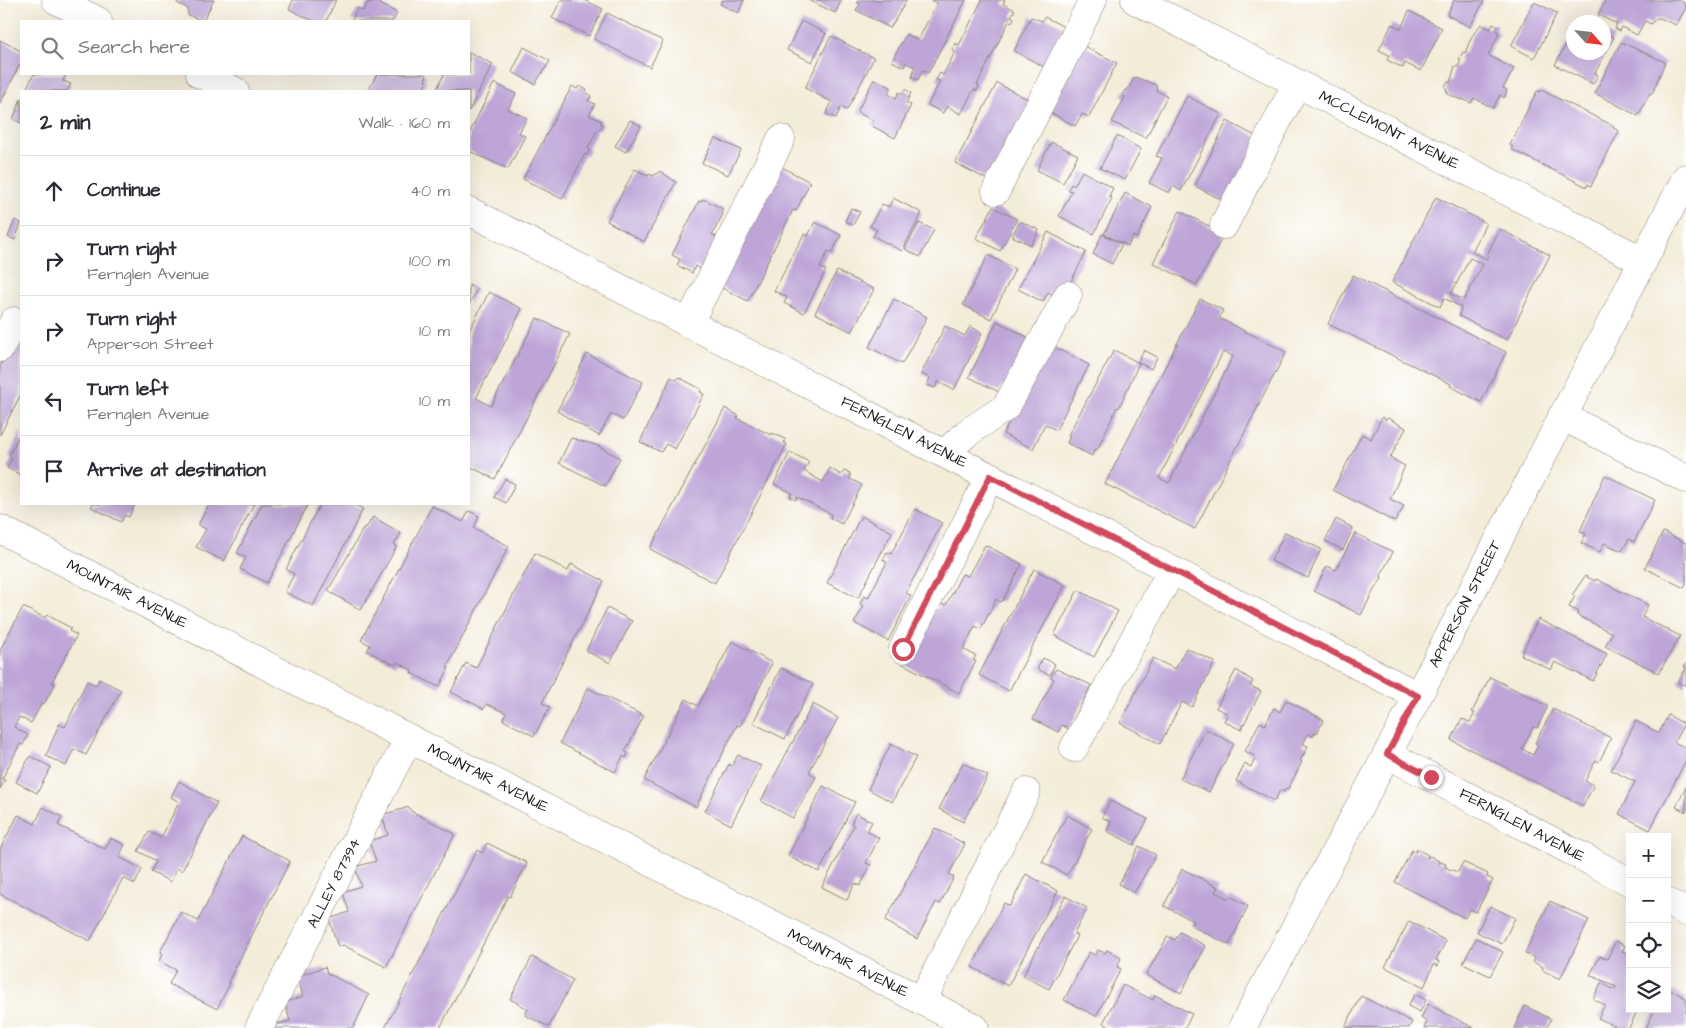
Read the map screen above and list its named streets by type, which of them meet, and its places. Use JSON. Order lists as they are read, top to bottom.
{
  "streets": {
    "street": [
      "MCCLEMONT AVENUE",
      "FERNGLEN AVENUE",
      "MOUNTAIR AVENUE",
      "APPERSON STREET",
      "ALLEY 87394"
    ]
  },
  "crossings": [
    ["MCCLEMONT AVENUE", "APPERSON STREET"],
    ["FERNGLEN AVENUE", "APPERSON STREET"],
    ["MOUNTAIR AVENUE", "ALLEY 87394"]
  ],
  "north": "bottom right",
  "page": {
    "search": "Search here",
    "heading": ["2 min", "Walk · 160 m"],
    "list": [
      ["Continue", "40 m"],
      ["Turn right", "Fernglen Avenue", "100 m"],
      ["Turn right", "Apperson Street", "10 m"],
      ["Turn left", "Fernglen Avenue", "10 m"],
      "Arrive at destination"
    ],
    "map_buttons": ["+", "−"]
  }
}
